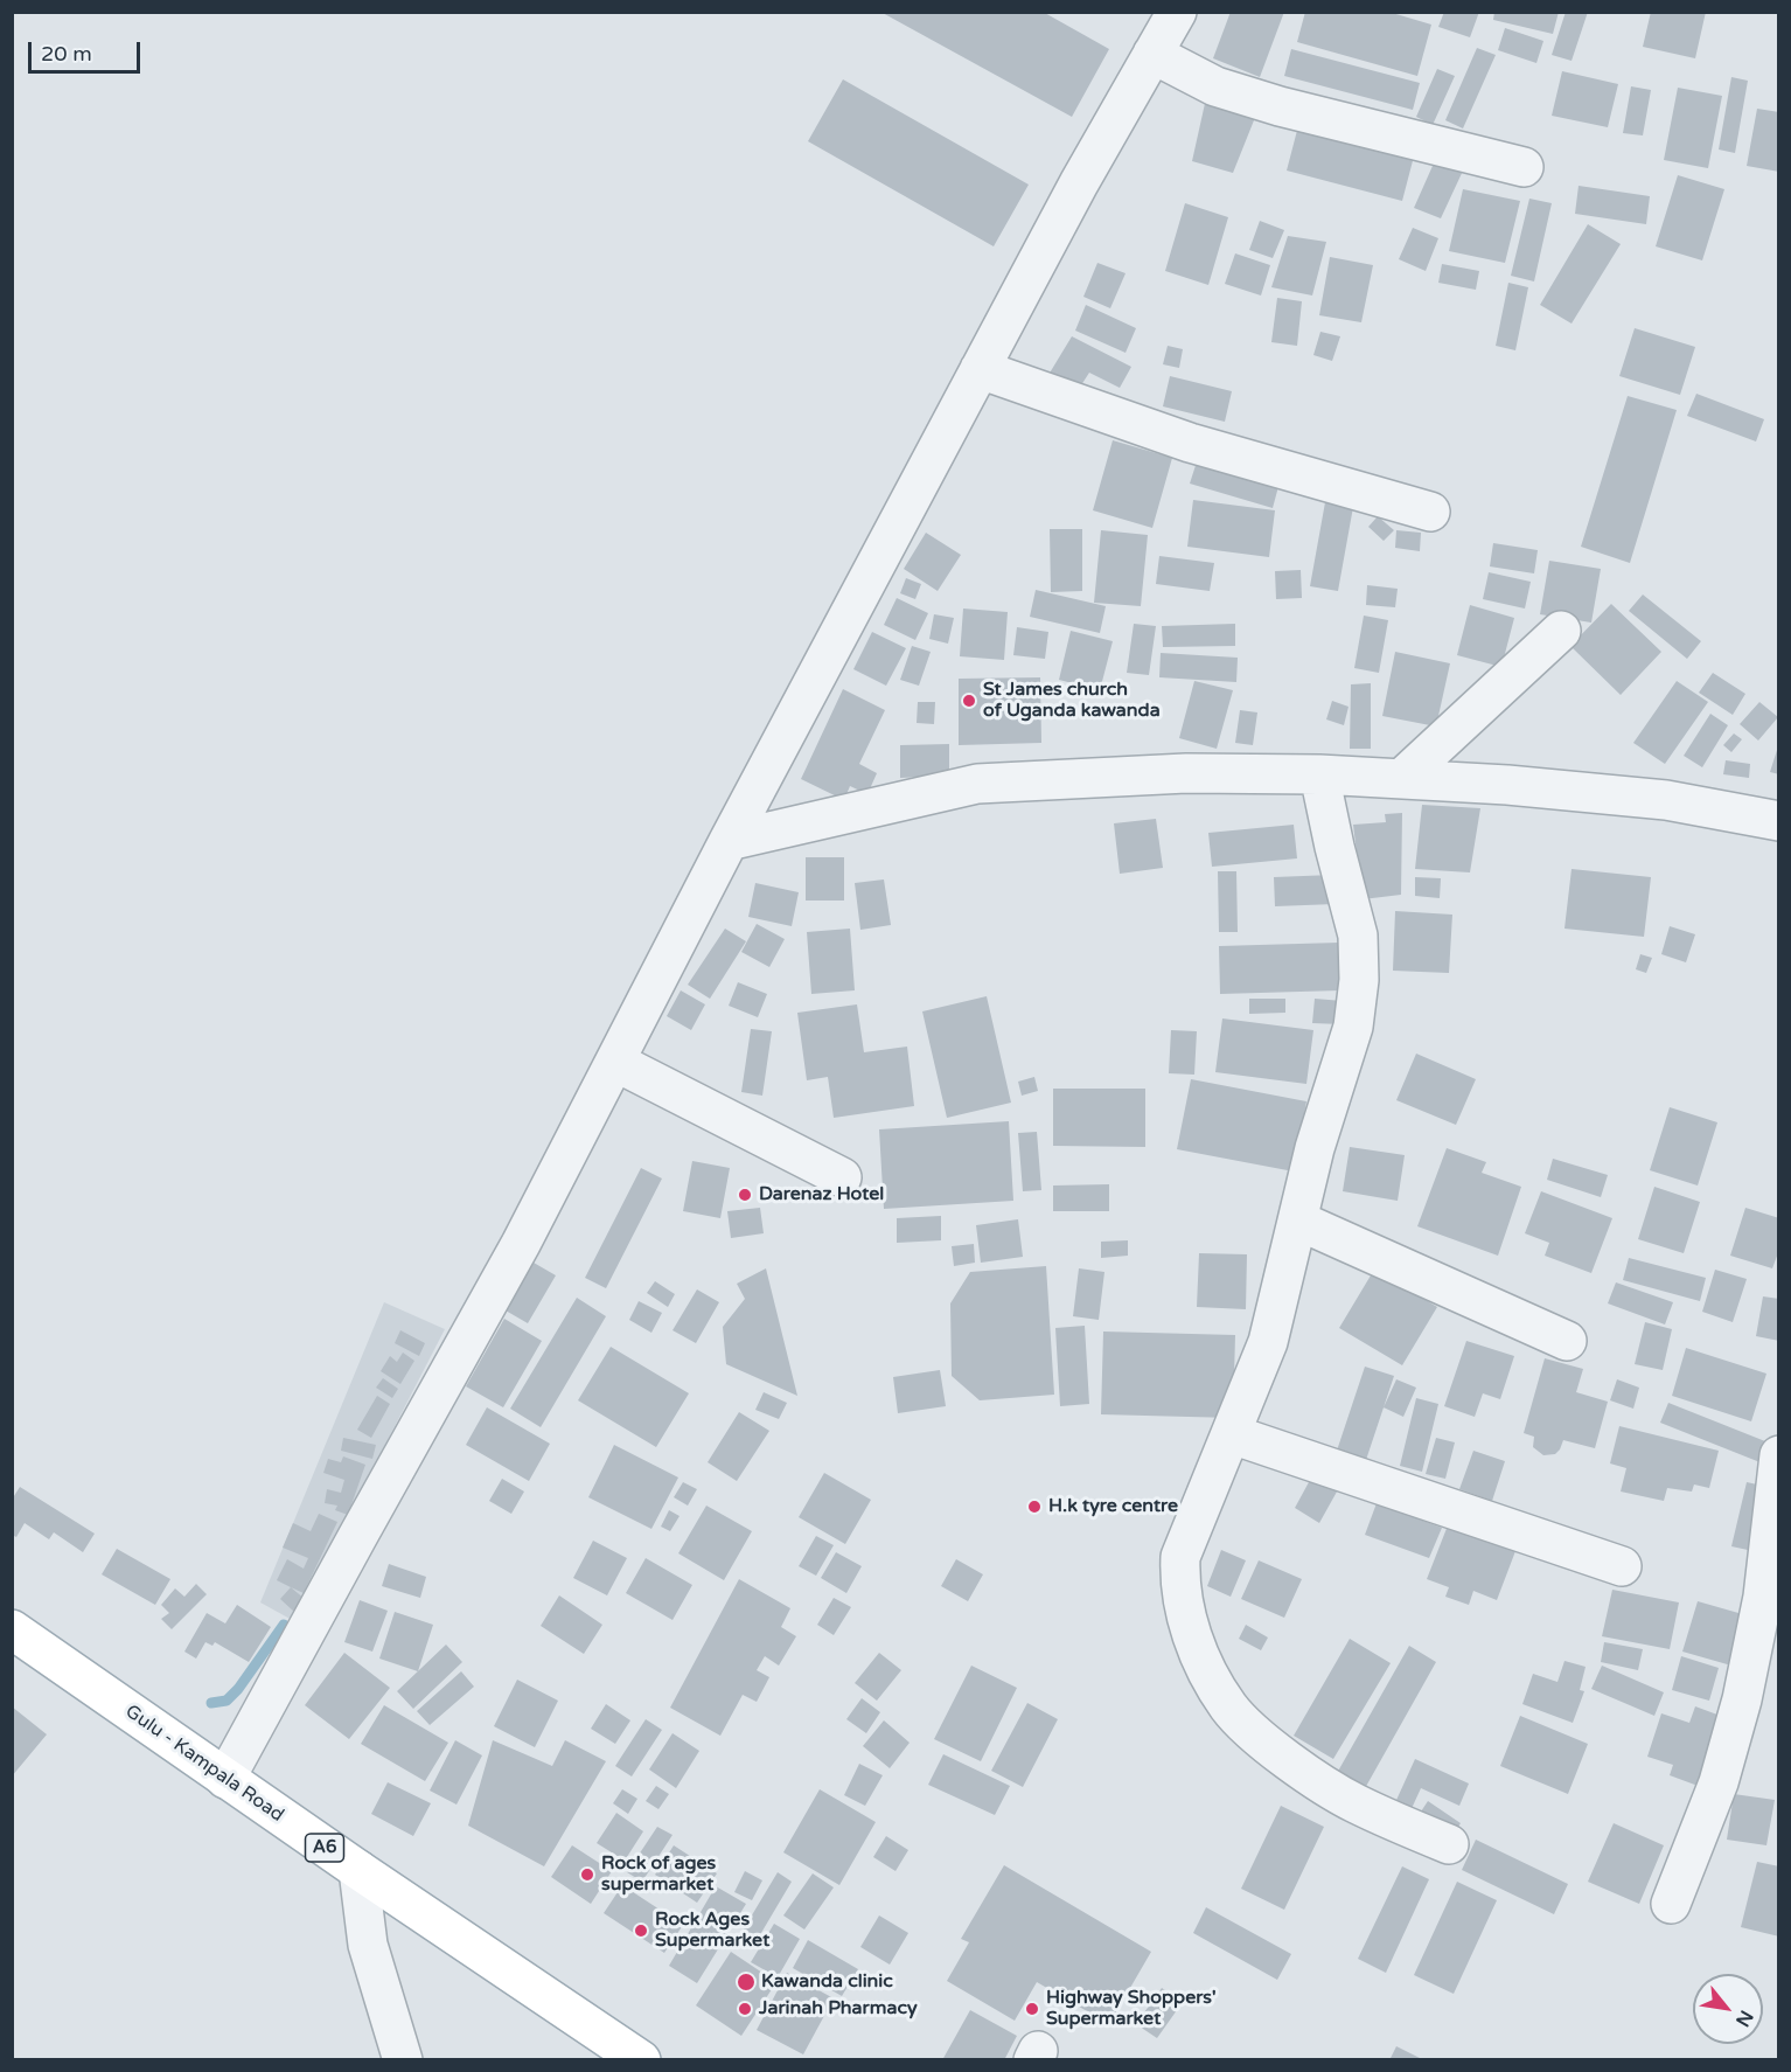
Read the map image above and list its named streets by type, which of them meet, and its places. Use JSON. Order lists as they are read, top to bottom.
{
  "streets": {
    "main road": ["Gulu - Kampala Road", "A6"]
  },
  "places": [
    "St James church of Uganda kawanda",
    "Darenaz Hotel",
    "H.k tyre centre",
    "Rock of ages supermarket",
    "Rock Ages Supermarket",
    "Kawanda clinic",
    "Jarinah Pharmacy",
    "Highway Shoppers' Supermarket"
  ],
  "scale_bar": "20 m",
  "north": "bottom right"
}
